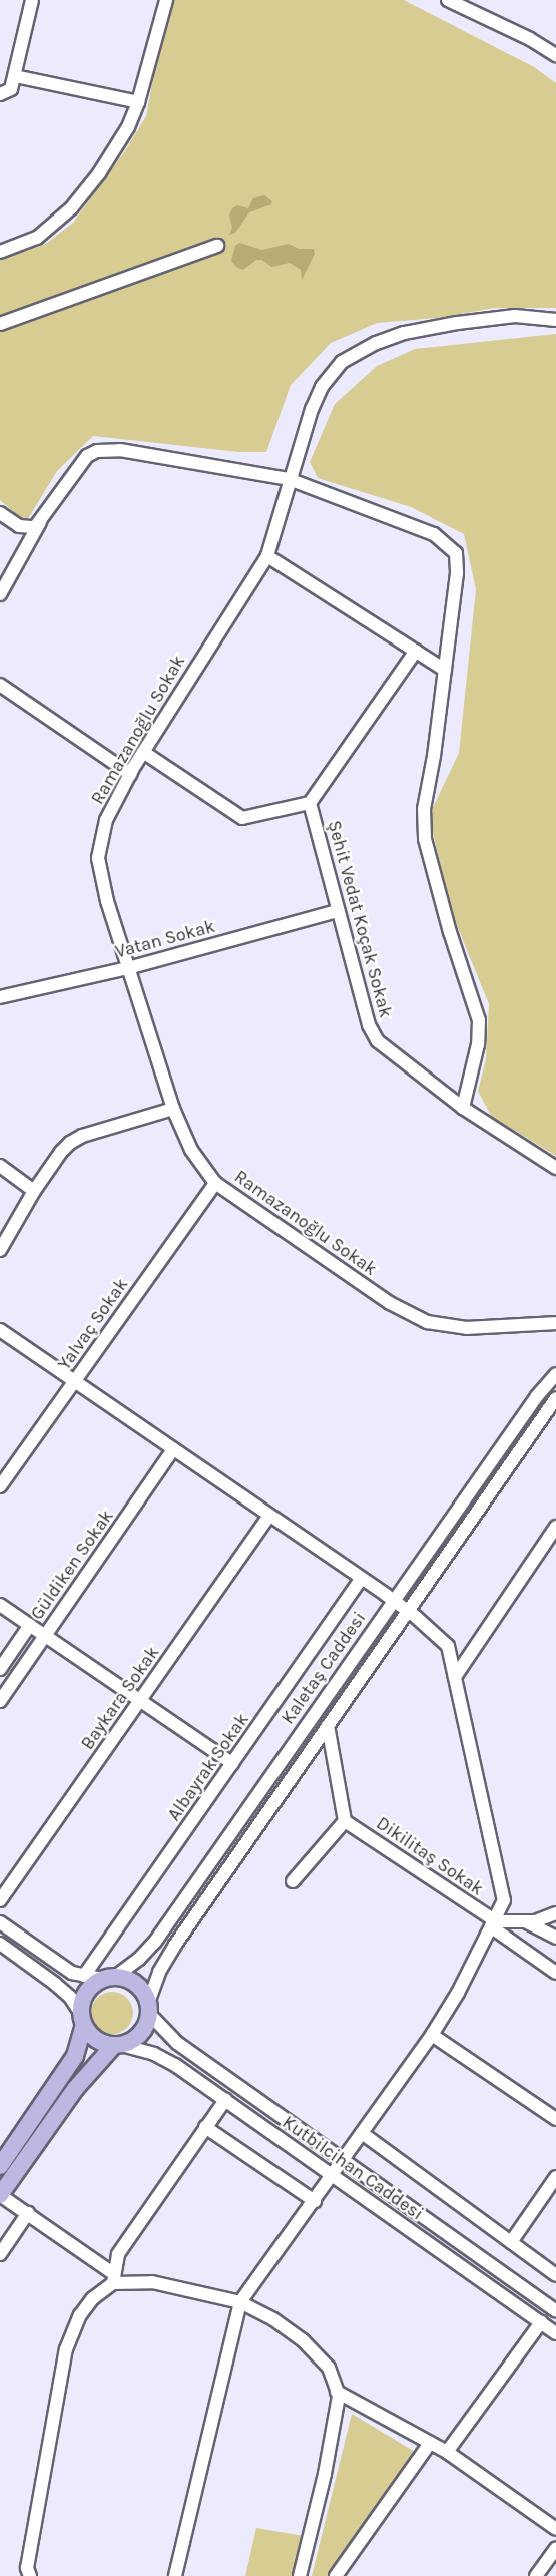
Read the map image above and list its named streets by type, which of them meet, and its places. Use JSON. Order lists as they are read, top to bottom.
{
  "streets": {
    "street": [
      "Ramazanoğlu Sokak",
      "Şehit Vedat Koçak Sokak",
      "Vatan Sokak",
      "Yalvaç Sokak",
      "Güldiken Sokak",
      "Kaletaş Caddesi",
      "Baykara Sokak",
      "Albayrak Sokak",
      "Dikilitaş Sokak",
      "Kutbilcihan Caddesi"
    ]
  },
  "crossings": [
    ["Ramazanoğlu Sokak", "Vatan Sokak"],
    ["Ramazanoğlu Sokak", "Yalvaç Sokak"],
    ["Şehit Vedat Koçak Sokak", "Vatan Sokak"],
    ["Kaletaş Caddesi", "Kutbilcihan Caddesi"]
  ]
}
